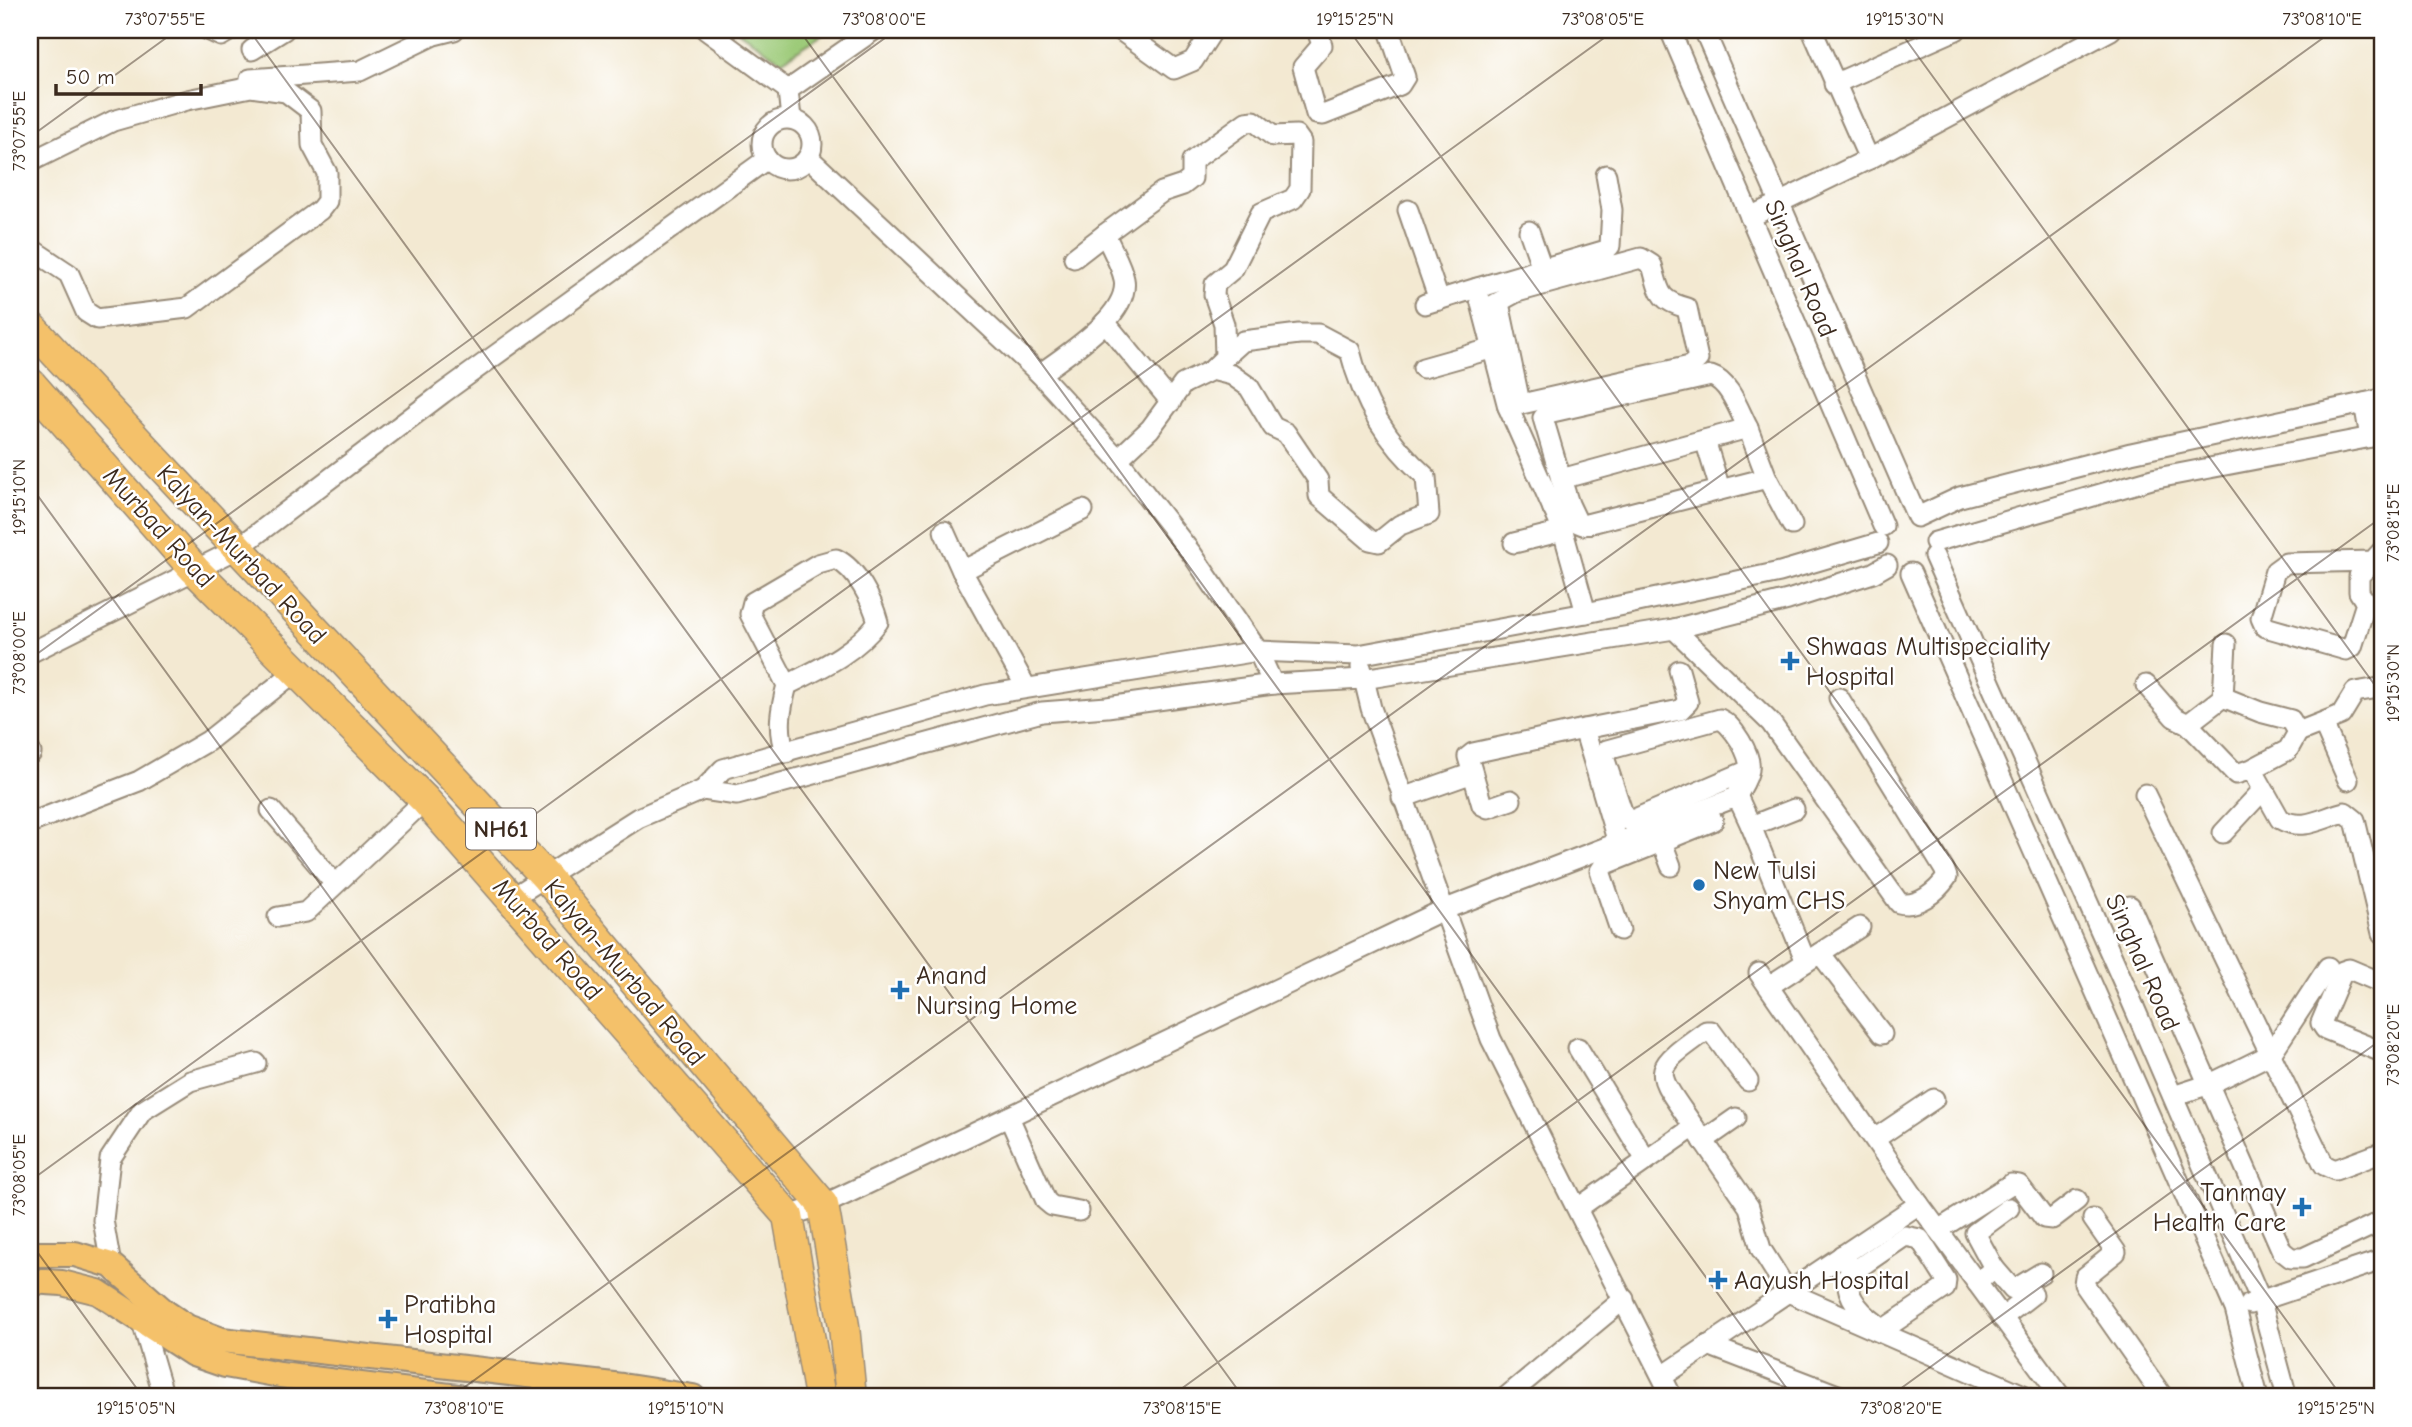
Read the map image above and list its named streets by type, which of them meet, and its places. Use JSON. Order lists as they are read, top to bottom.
{
  "streets": {
    "highway": ["Murbad Road", "Kalyan-Murbad Road", "NH61"],
    "street": ["Singhal Road"]
  },
  "places": {
    "health": [
      "Shwaas Multispeciality Hospital",
      "Anand Nursing Home",
      "Tanmay Health Care",
      "Aayush Hospital",
      "Pratibha Hospital"
    ],
    "other": ["New Tulsi Shyam CHS"]
  },
  "scale_bar": "50 m",
  "coordinates": [
    "73°07'55\"E",
    "73°08'00\"E",
    "19°15'25\"N",
    "73°08'05\"E",
    "19°15'30\"N",
    "73°08'10\"E",
    "19°15'10\"N",
    "73°08'15\"E",
    "73°08'20\"E",
    "19°15'05\"N"
  ]
}
